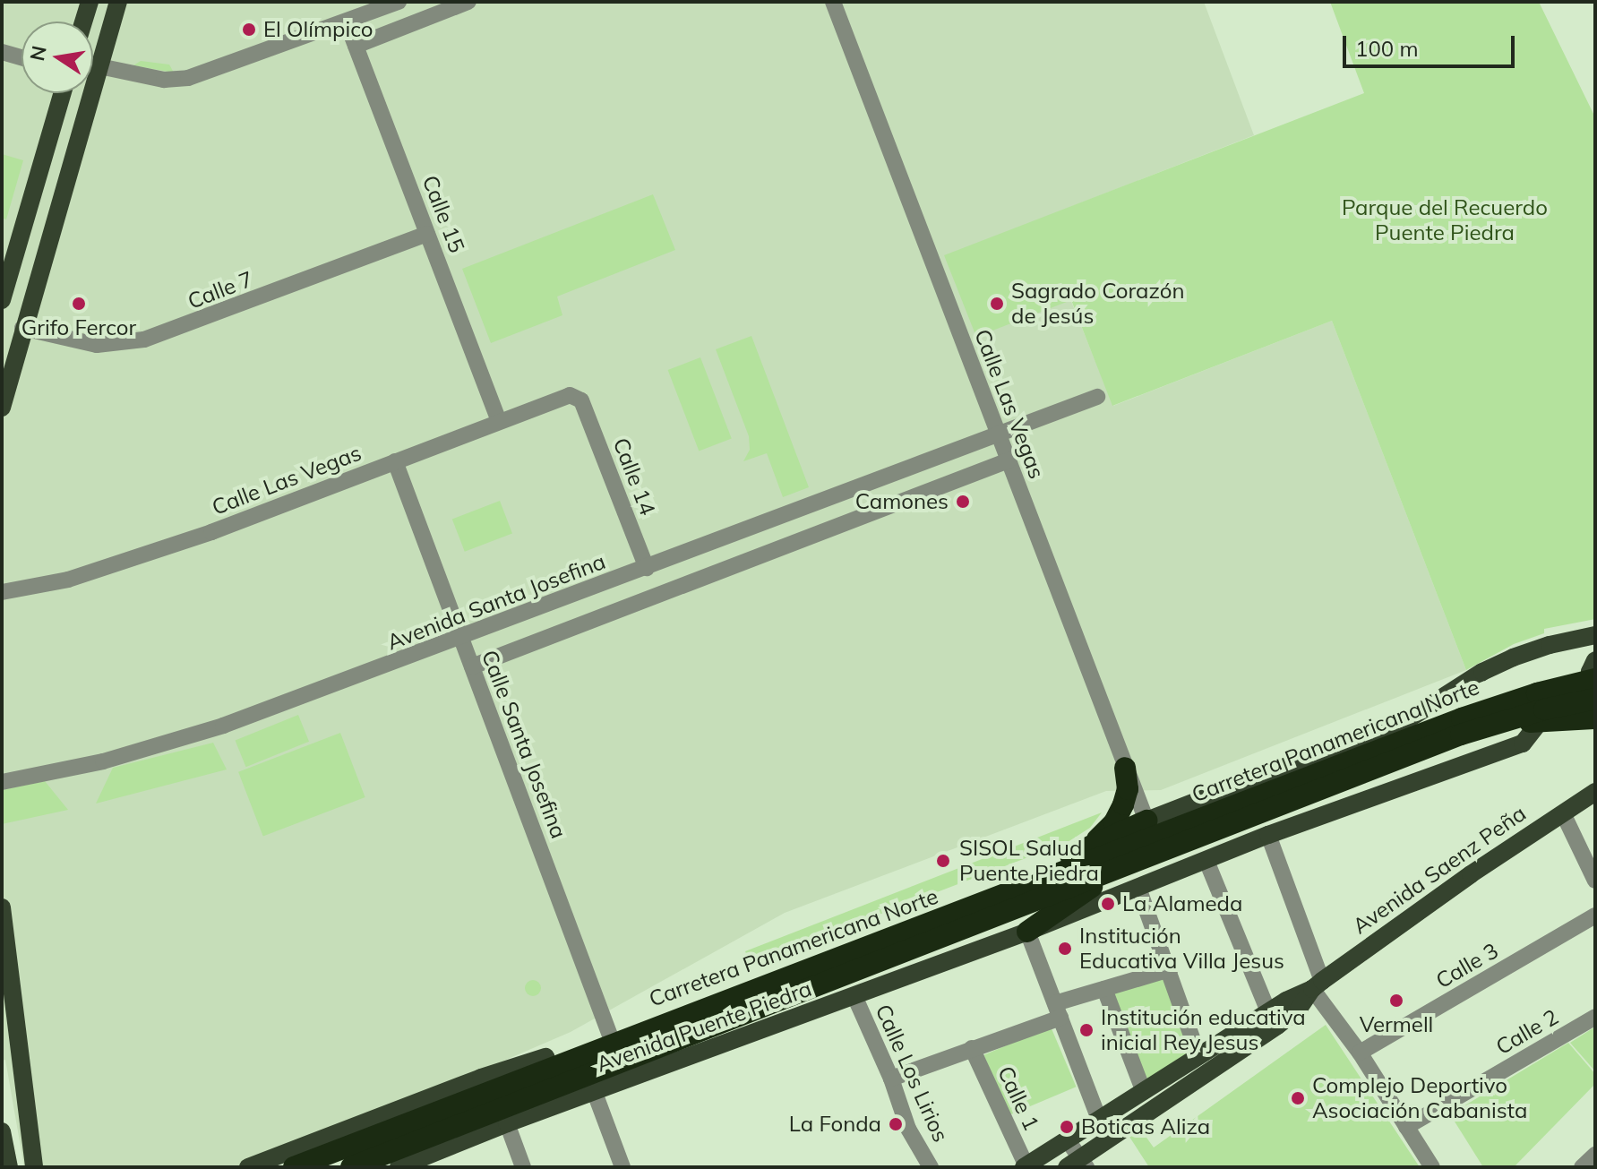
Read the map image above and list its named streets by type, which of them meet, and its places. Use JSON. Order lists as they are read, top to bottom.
{
  "streets": {
    "highway": ["Carretera Panamericana Norte"],
    "main road": ["Avenida Saenz Peña", "Avenida Puente Piedra"],
    "street": [
      "Calle 15",
      "Calle 7",
      "Calle Las Vegas",
      "Calle 14",
      "Avenida Santa Josefina",
      "Calle Santa Josefina",
      "Calle 3",
      "Calle 2",
      "Calle Los Lirios",
      "Calle 1"
    ]
  },
  "crossings": [
    ["Calle 15", "Calle 7"],
    ["Calle 15", "Calle Las Vegas"],
    ["Calle Las Vegas", "Calle 14"],
    ["Calle Las Vegas", "Avenida Santa Josefina"],
    ["Calle Las Vegas", "Calle Santa Josefina"],
    ["Calle 14", "Avenida Santa Josefina"],
    ["Avenida Santa Josefina", "Calle Santa Josefina"],
    ["Carretera Panamericana Norte", "Calle Santa Josefina"],
    ["Avenida Saenz Peña", "Calle 1"],
    ["Avenida Puente Piedra", "Calle Los Lirios"]
  ],
  "parks": ["Parque del Recuerdo Puente Piedra"],
  "places": [
    "El Olímpico",
    "Grifo Fercor",
    "Sagrado Corazón de Jesús",
    "Camones",
    "SISOL Salud Puente Piedra",
    "La Alameda",
    "Institución Educativa Villa Jesus",
    "Vermell",
    "Institución educativa inicial Rey Jesus",
    "Complejo Deportivo Asociación Cabanista",
    "La Fonda",
    "Boticas Aliza"
  ],
  "scale_bar": "100 m",
  "north": "left"
}
